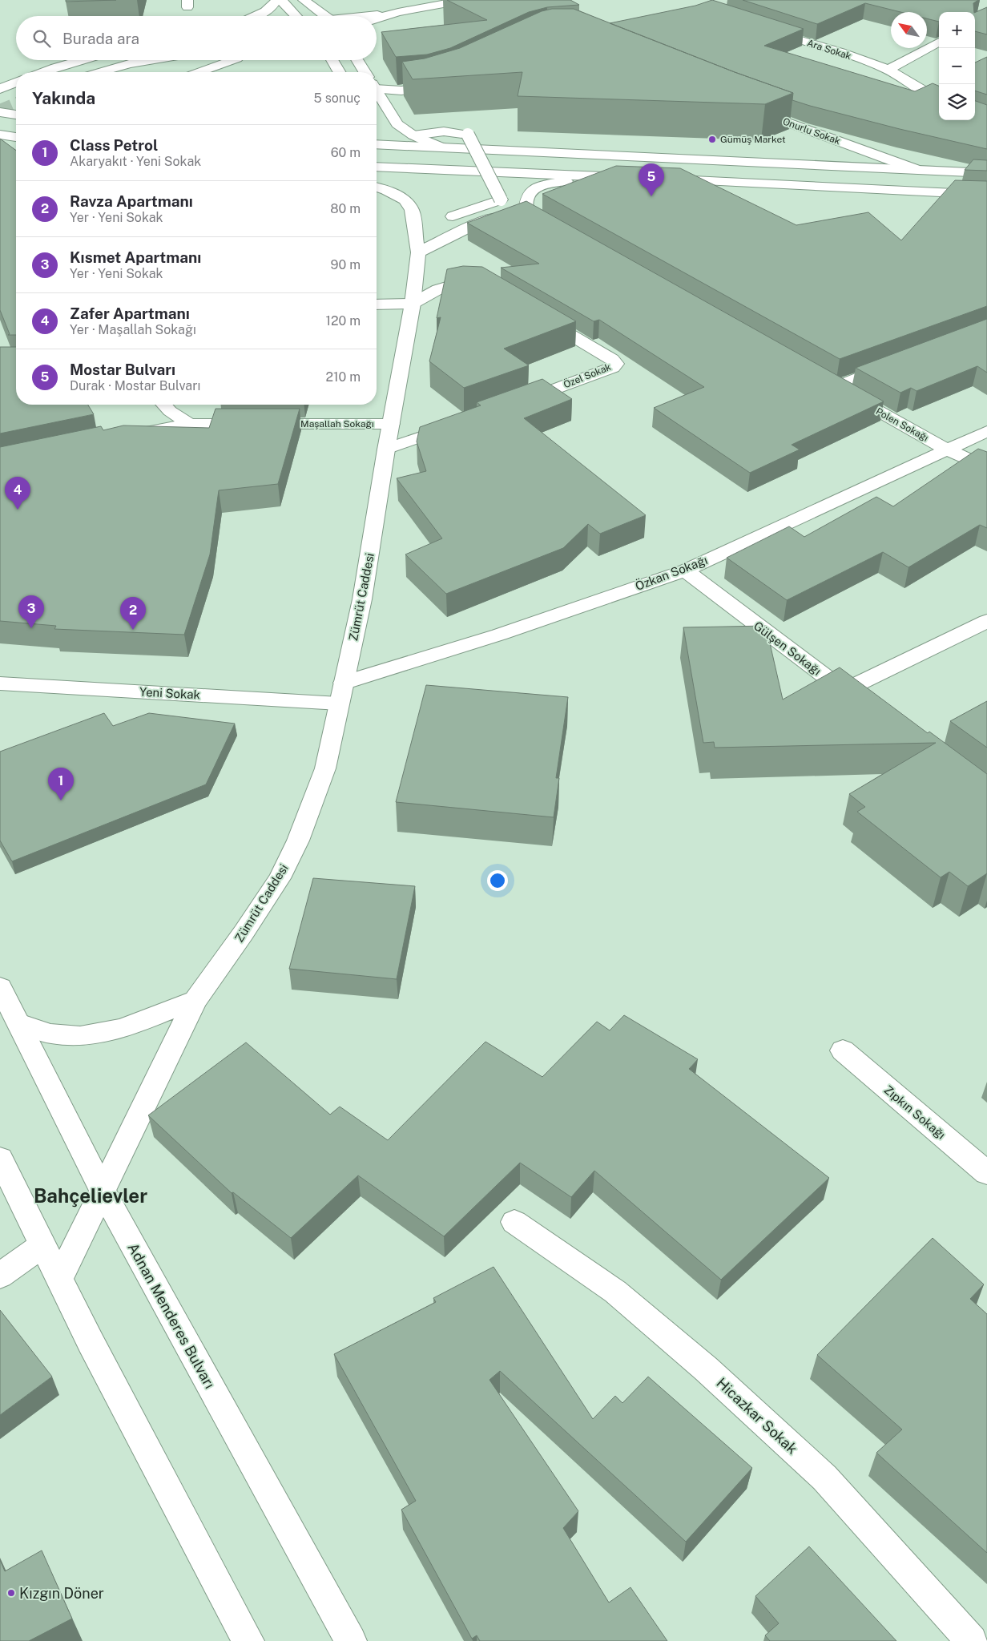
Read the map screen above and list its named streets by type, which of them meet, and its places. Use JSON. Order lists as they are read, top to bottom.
{
  "streets": {
    "street": [
      "Ara Sokak",
      "Onurlu Sokak",
      "Özel Sokak",
      "Maşallah Sokağı",
      "Polen Sokağı",
      "Özkan Sokağı",
      "Zümrüt Caddesi",
      "Gülşen Sokağı",
      "Yeni Sokak",
      "Zıpkın Sokağı",
      "Adnan Menderes Bulvarı",
      "Hicazkar Sokak"
    ]
  },
  "crossings": [
    ["Maşallah Sokağı", "Zümrüt Caddesi"],
    ["Polen Sokağı", "Özkan Sokağı"],
    ["Özkan Sokağı", "Zümrüt Caddesi"],
    ["Özkan Sokağı", "Gülşen Sokağı"],
    ["Zümrüt Caddesi", "Yeni Sokak"],
    ["Zümrüt Caddesi", "Adnan Menderes Bulvarı"]
  ],
  "districts": ["Bahçelievler"],
  "places": ["Gümüş Market", "Kızgın Döner"],
  "north": "top left",
  "page": {
    "map_buttons": ["+", "−"],
    "search": "Burada ara",
    "heading": ["Yakında", "5 sonuç"],
    "list": [
      {
        "mark": "1",
        "name": "Class Petrol",
        "note": "Akaryakıt · Yeni Sokak",
        "value": "60 m"
      },
      {
        "mark": "2",
        "name": "Ravza Apartmanı",
        "note": "Yer · Yeni Sokak",
        "value": "80 m"
      },
      {
        "mark": "3",
        "name": "Kısmet Apartmanı",
        "note": "Yer · Yeni Sokak",
        "value": "90 m"
      },
      {
        "mark": "4",
        "name": "Zafer Apartmanı",
        "note": "Yer · Maşallah Sokağı",
        "value": "120 m"
      },
      {
        "mark": "5",
        "name": "Mostar Bulvarı",
        "note": "Durak · Mostar Bulvarı",
        "value": "210 m"
      }
    ],
    "pins": [
      "5",
      "4",
      "3",
      "2",
      "1"
    ]
  }
}
